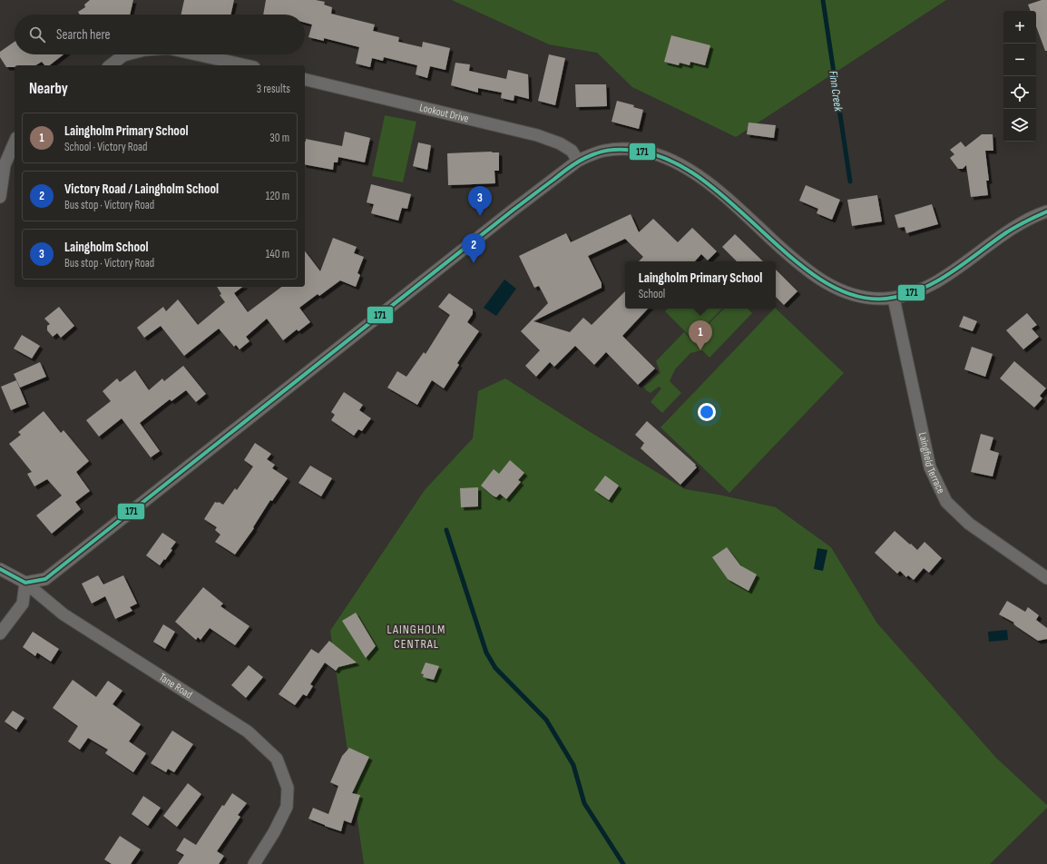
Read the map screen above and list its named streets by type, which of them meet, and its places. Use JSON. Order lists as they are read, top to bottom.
{
  "streets": {
    "street": ["Lookout Drive", "Laingfield Terrace", "Tane Road"]
  },
  "districts": ["LAINGHOLM CENTRAL"],
  "water": ["Finn Creek"],
  "lines": ["transit line 171"],
  "page": {
    "map_buttons": ["+", "−"],
    "search": "Search here",
    "heading": ["Nearby", "3 results"],
    "list": [
      {
        "mark": "1",
        "name": "Laingholm Primary School",
        "note": "School · Victory Road",
        "value": "30 m"
      },
      {
        "mark": "2",
        "name": "Victory Road / Laingholm School",
        "note": "Bus stop · Victory Road",
        "value": "120 m"
      },
      {
        "mark": "3",
        "name": "Laingholm School",
        "note": "Bus stop · Victory Road",
        "value": "140 m"
      }
    ],
    "pins": ["3", "2", "1"],
    "popup": ["Laingholm Primary School", "School"]
  }
}
